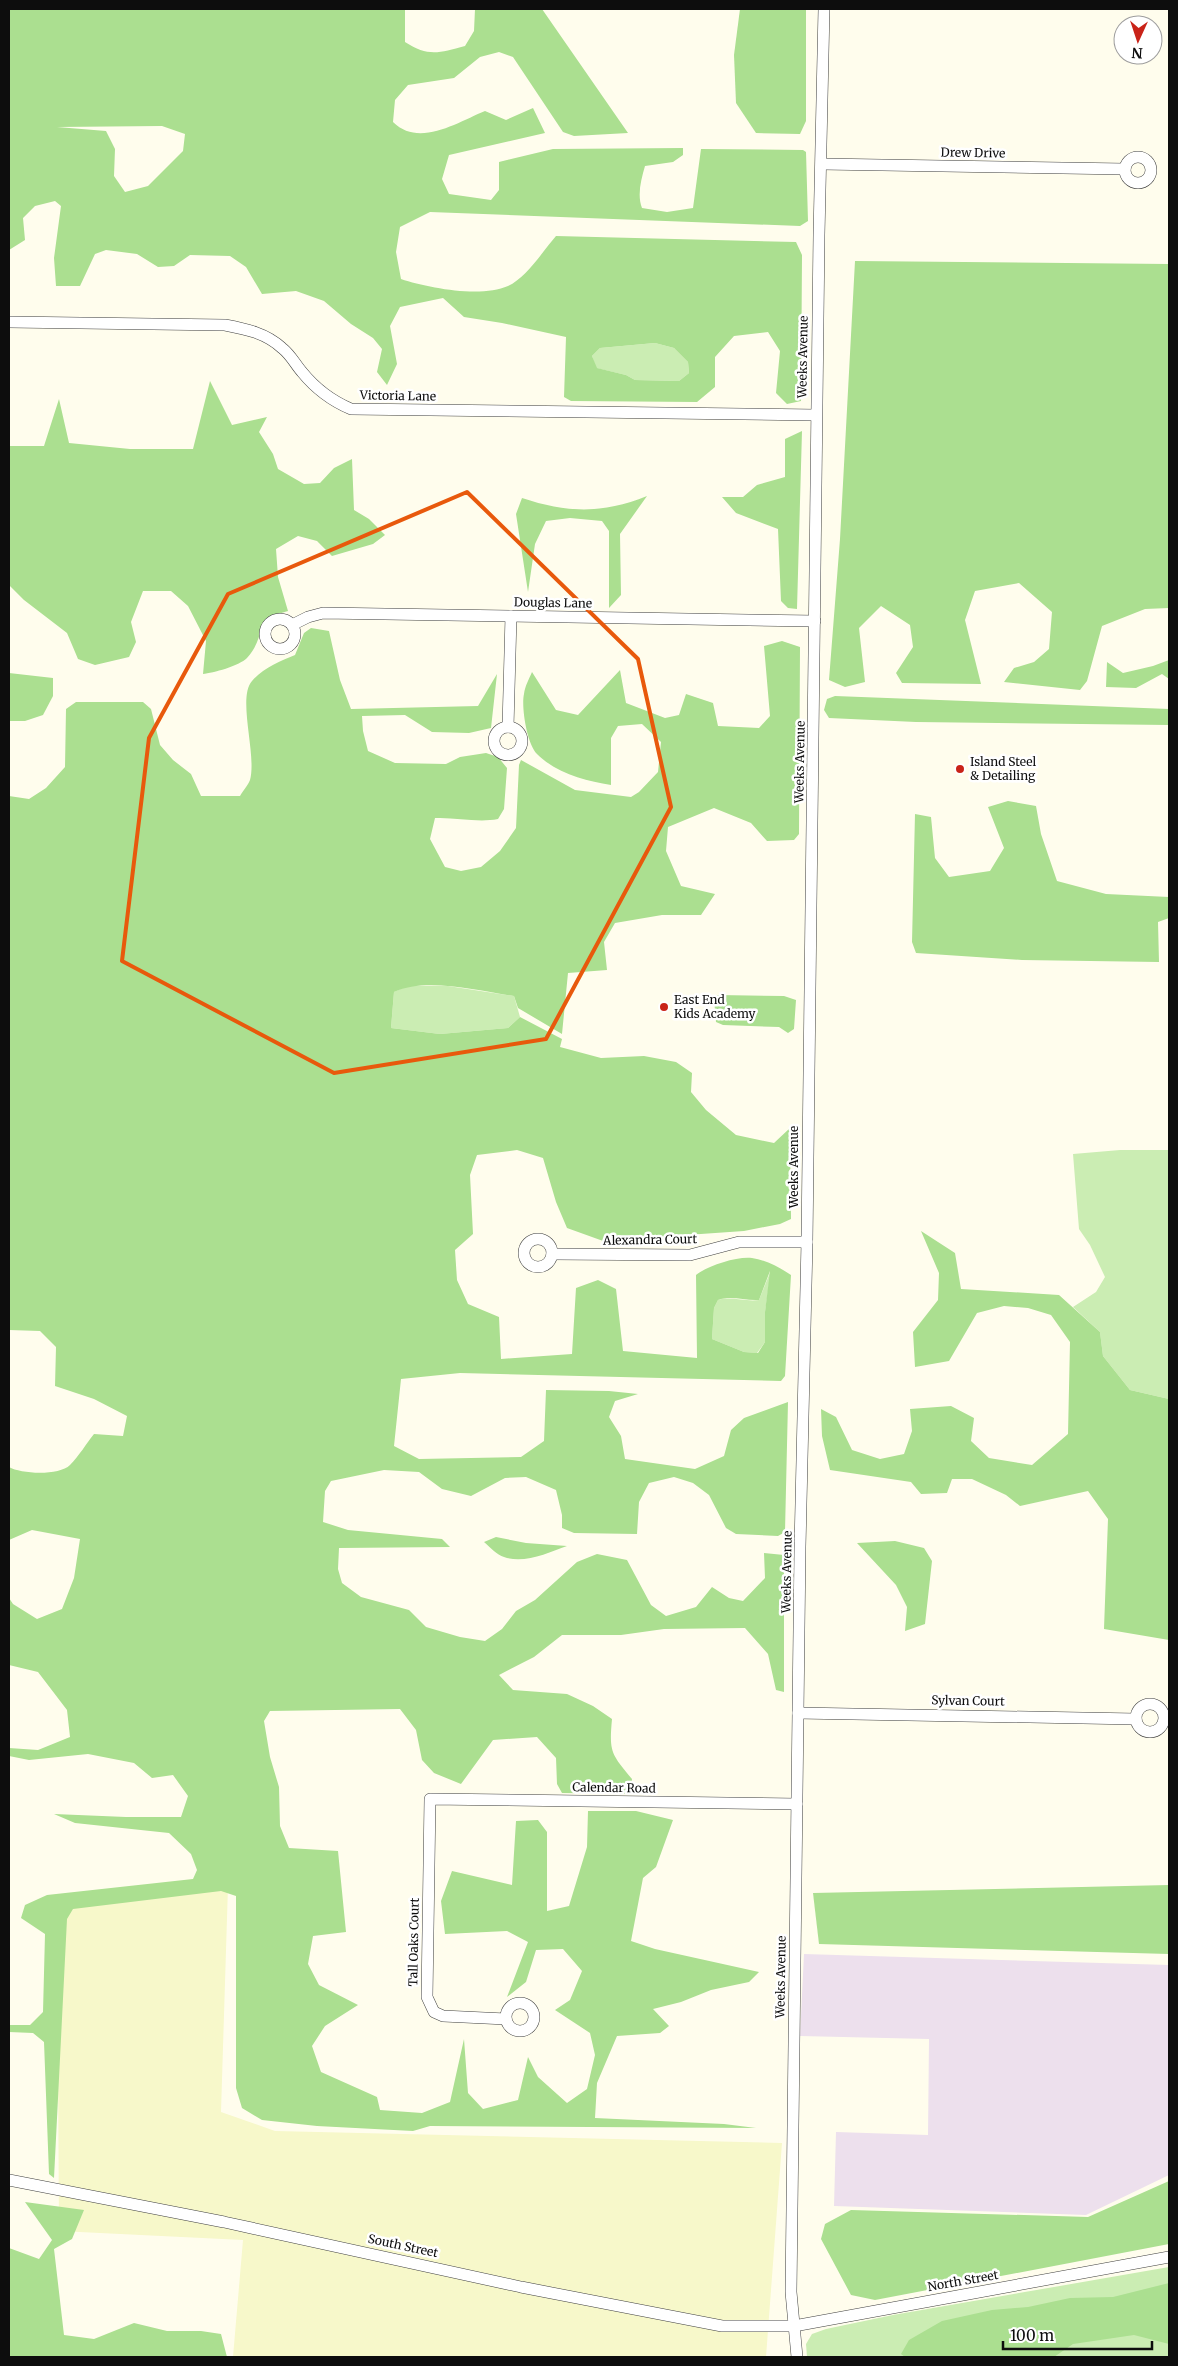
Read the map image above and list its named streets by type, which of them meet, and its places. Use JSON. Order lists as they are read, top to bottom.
{
  "streets": {
    "street": [
      "Drew Drive",
      "Weeks Avenue",
      "Victoria Lane",
      "Douglas Lane",
      "Alexandra Court",
      "Sylvan Court",
      "Calendar Road",
      "Tall Oaks Court",
      "South Street",
      "North Street"
    ]
  },
  "crossings": [
    ["Drew Drive", "Weeks Avenue"],
    ["Weeks Avenue", "Victoria Lane"],
    ["Weeks Avenue", "Douglas Lane"],
    ["Weeks Avenue", "Alexandra Court"],
    ["Weeks Avenue", "Sylvan Court"],
    ["Weeks Avenue", "Calendar Road"],
    ["Weeks Avenue", "South Street"],
    ["Weeks Avenue", "North Street"],
    ["Calendar Road", "Tall Oaks Court"],
    ["South Street", "North Street"]
  ],
  "places": ["Island Steel & Detailing", "East End Kids Academy"],
  "scale_bar": "100 m",
  "north": "bottom"
}
